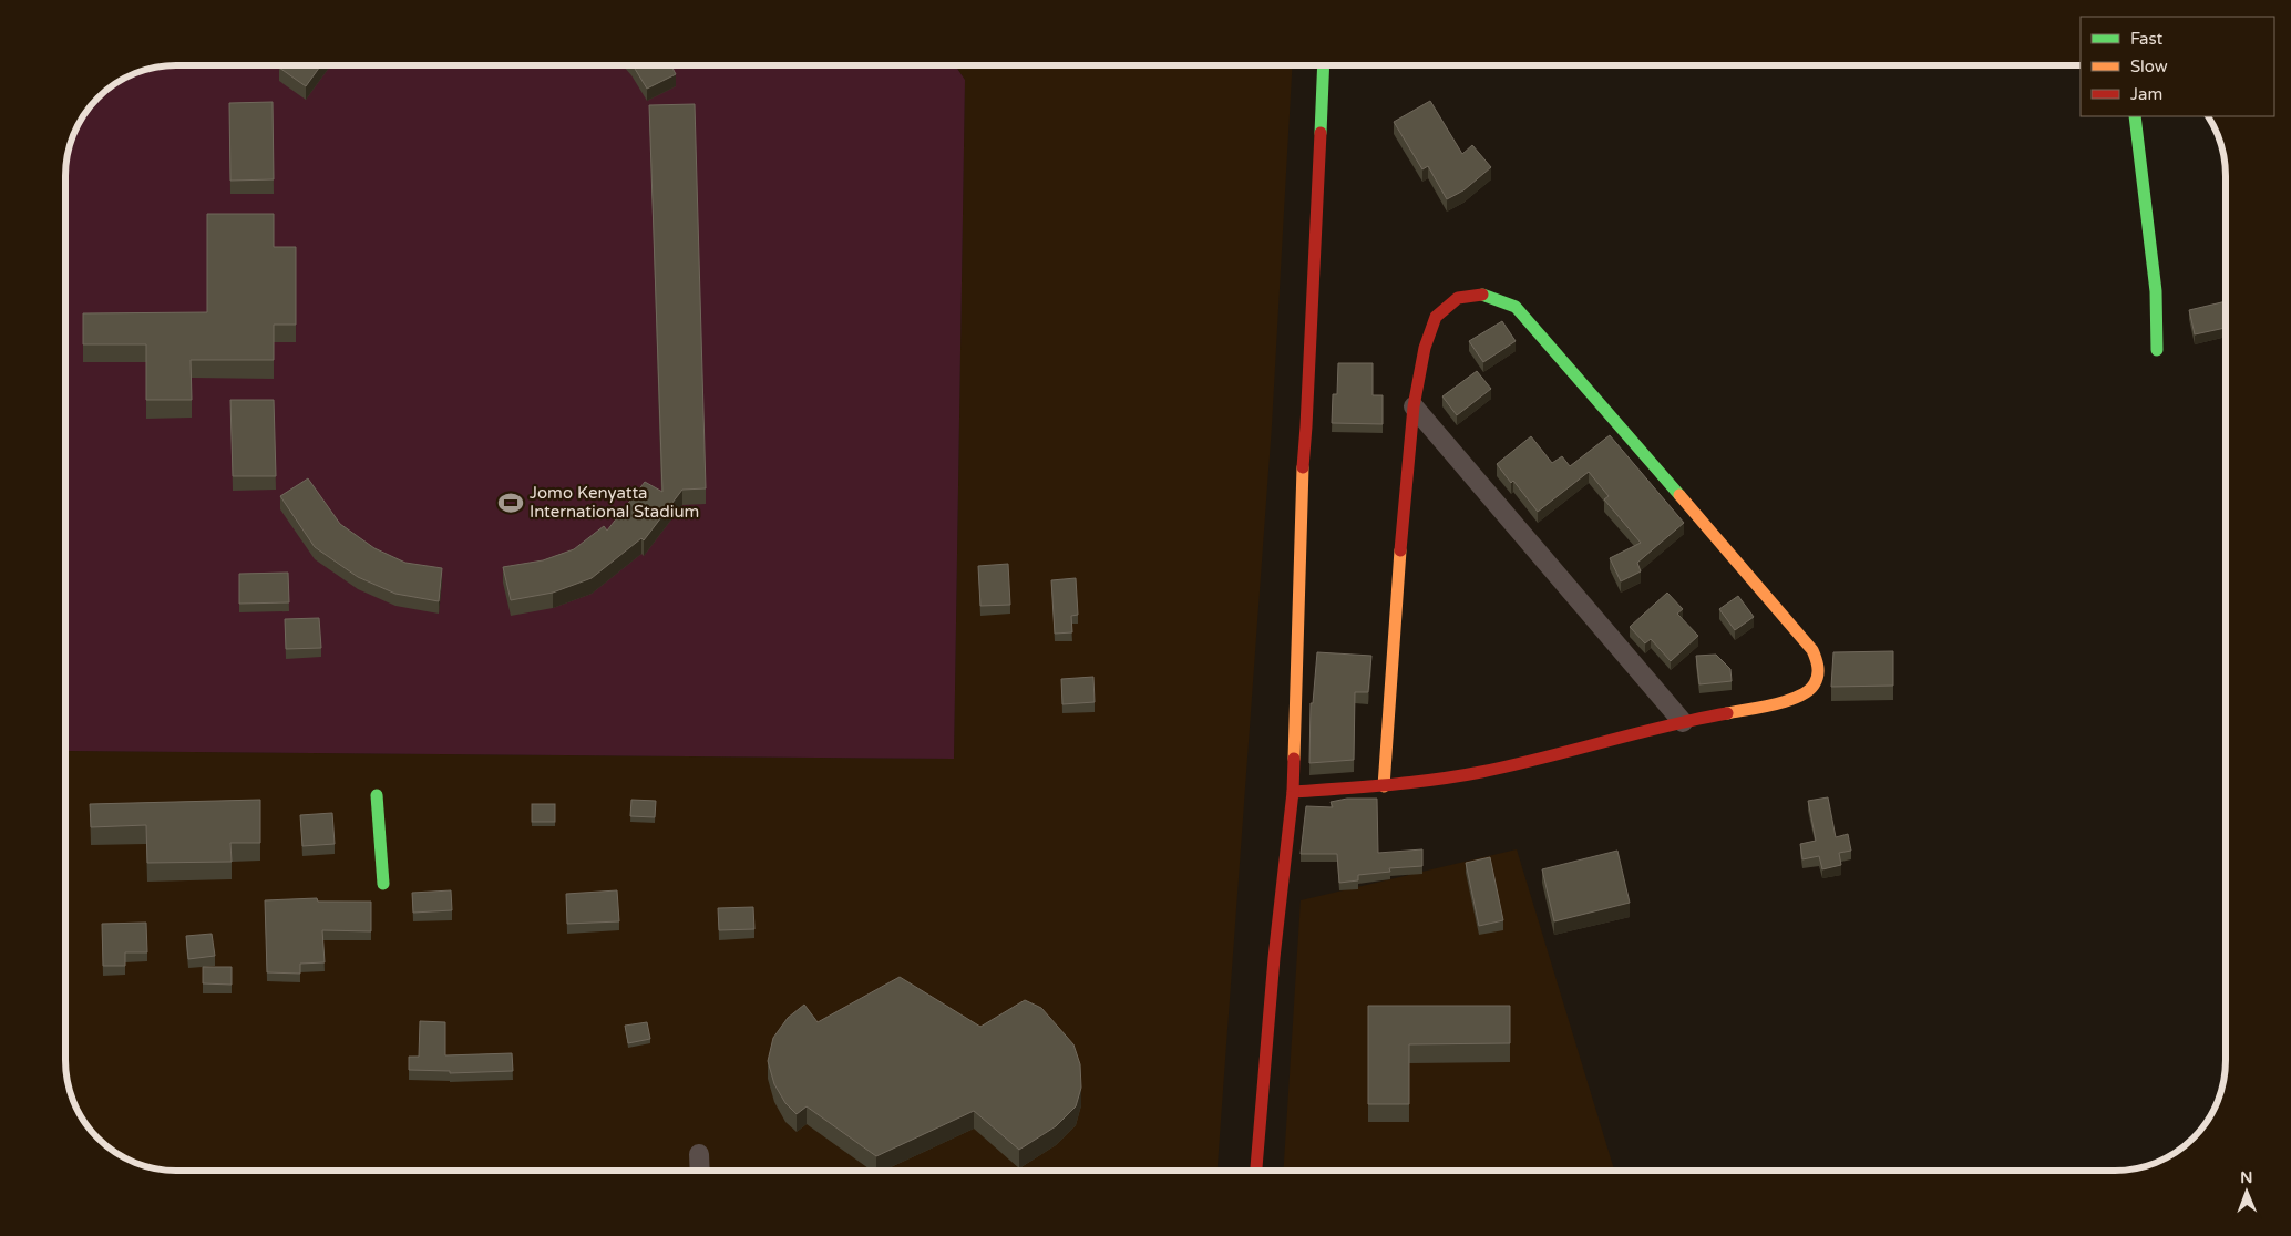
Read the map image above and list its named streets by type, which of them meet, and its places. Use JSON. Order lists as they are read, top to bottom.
{
  "places": {
    "sports": ["Jomo Kenyatta International Stadium"]
  },
  "legend": ["Fast", "Slow", "Jam"],
  "north": "top"
}
